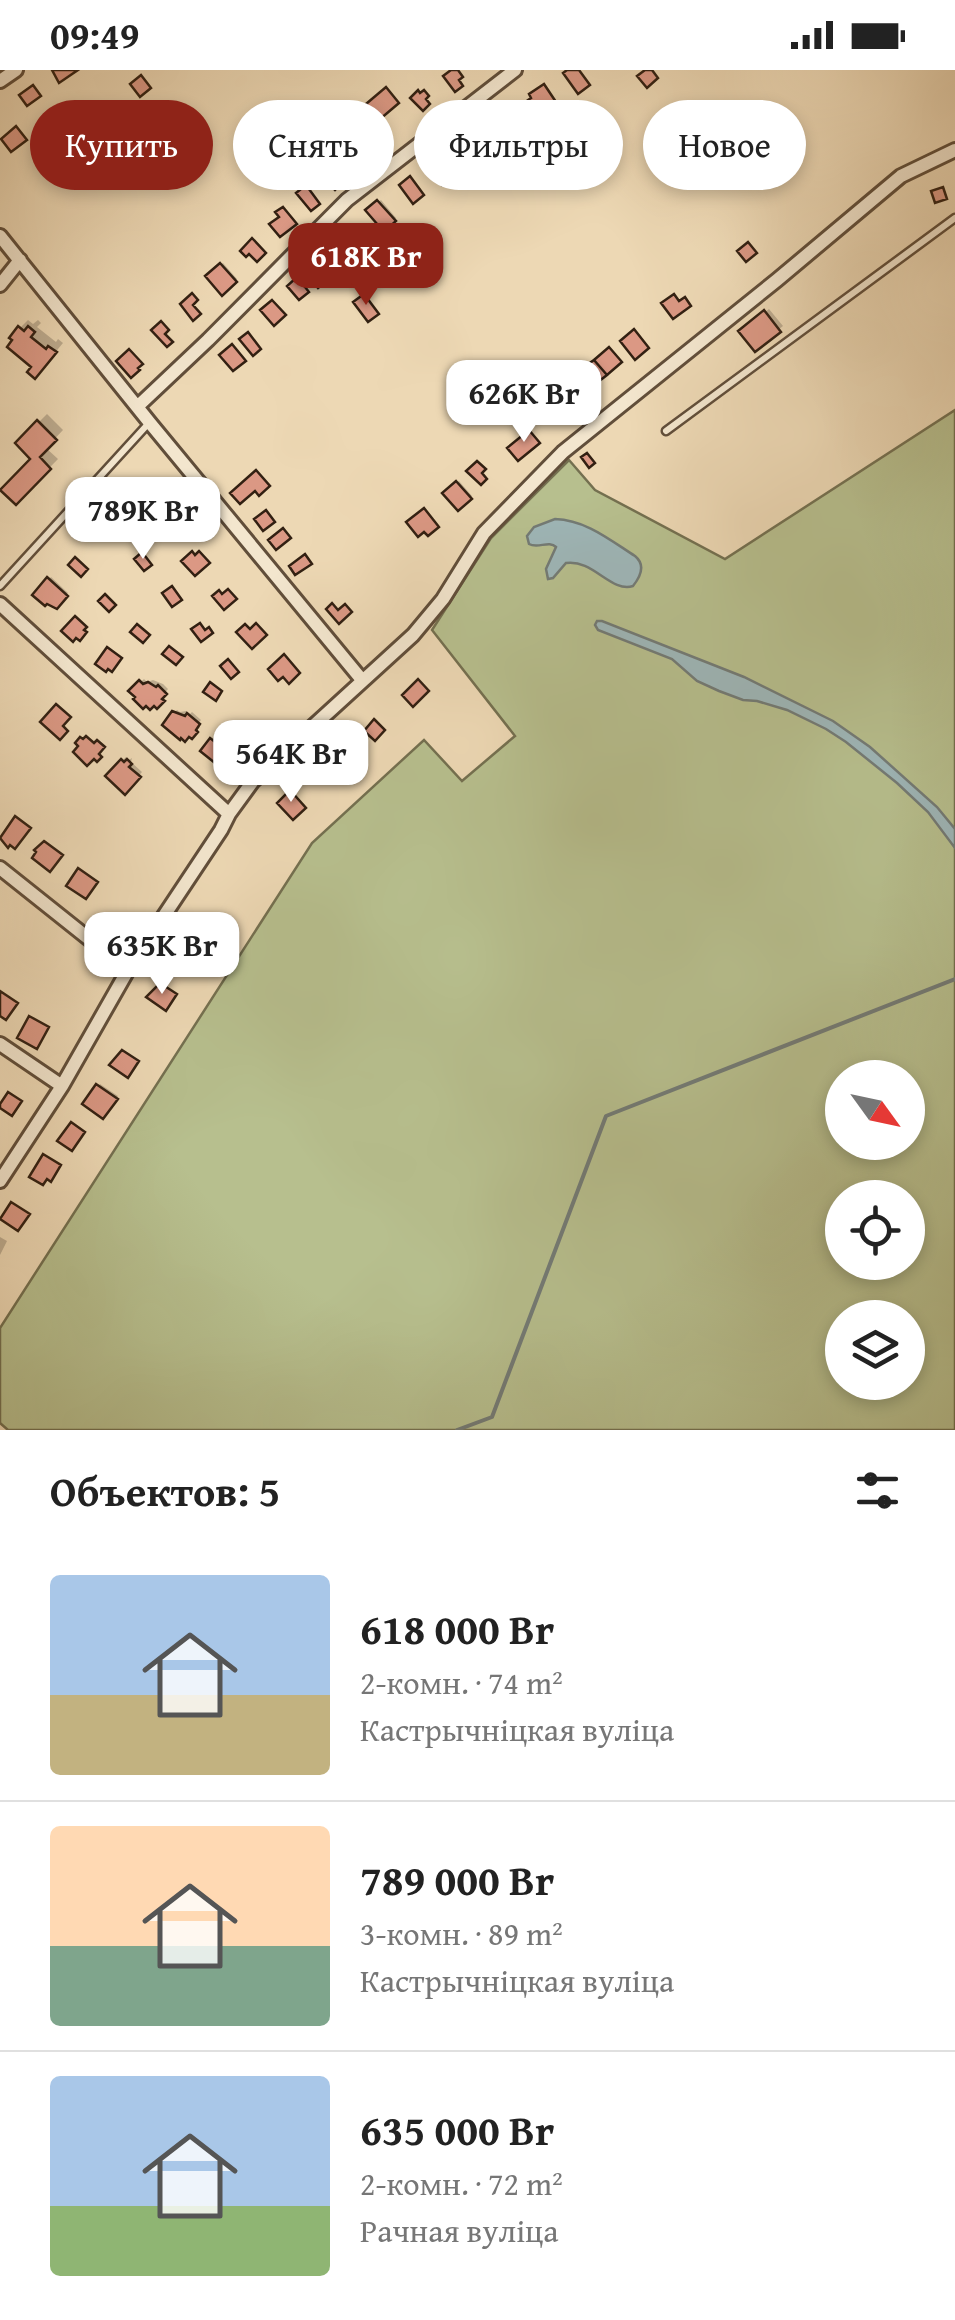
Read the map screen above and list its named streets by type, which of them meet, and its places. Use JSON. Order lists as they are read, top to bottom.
{
  "north": "bottom right",
  "page": {
    "status": "09:49",
    "chip": [
      "Купить",
      "Снять",
      "Фильтры",
      "Новое"
    ],
    "price": [
      "618K Br",
      "626K Br",
      "789K Br",
      "564K Br",
      "635K Br"
    ],
    "heading": "Объектов: 5",
    "list": [
      {
        "name": "618 000 Br",
        "note": "2-комн. · 74 m² · Кастрычніцкая вуліца"
      },
      {
        "name": "789 000 Br",
        "note": "3-комн. · 89 m² · Кастрычніцкая вуліца"
      },
      {
        "name": "635 000 Br",
        "note": "2-комн. · 72 m² · Рачная вуліца"
      }
    ]
  }
}
